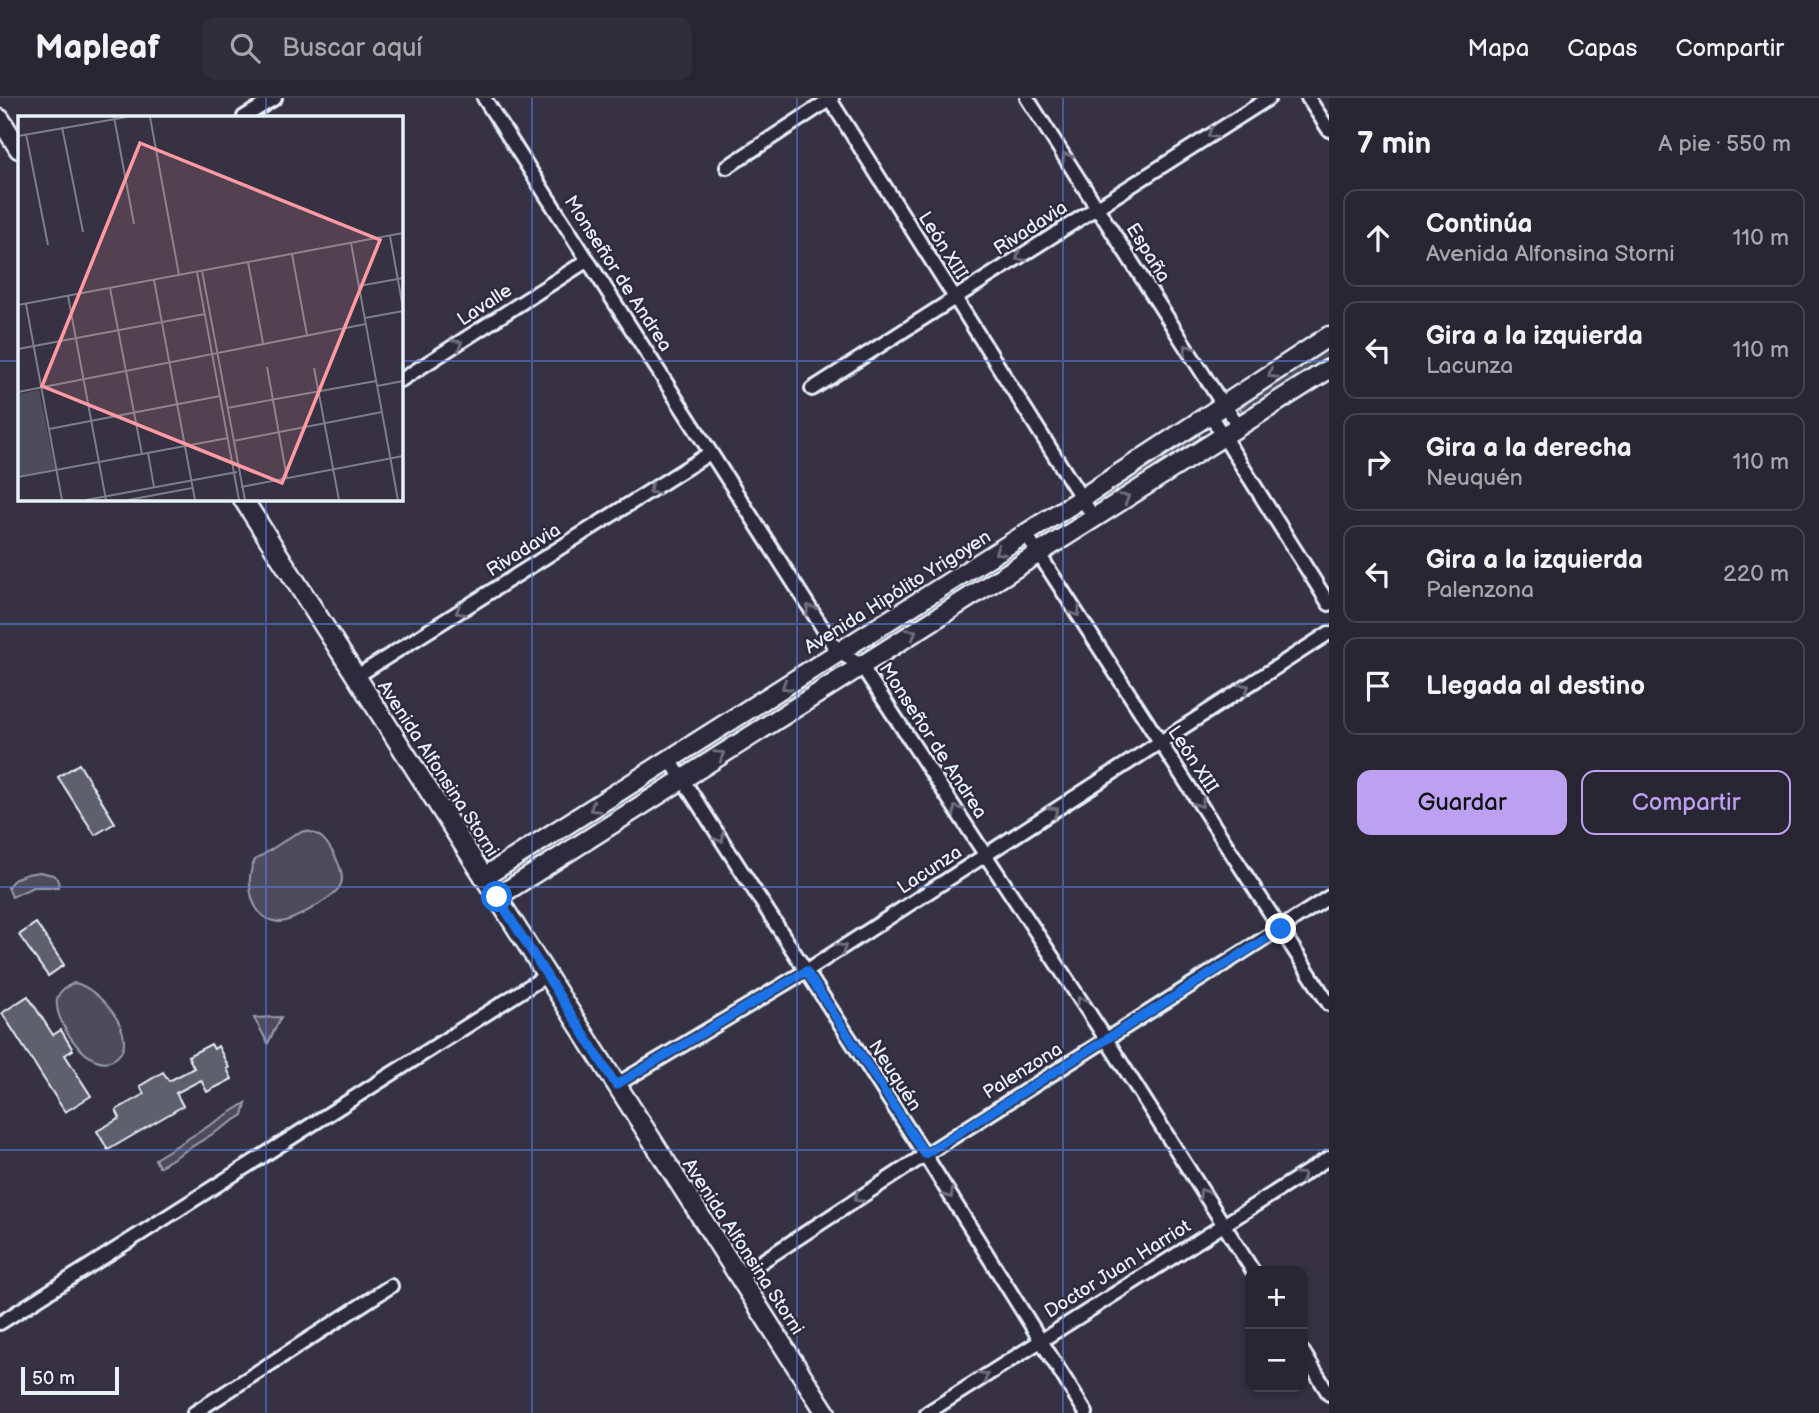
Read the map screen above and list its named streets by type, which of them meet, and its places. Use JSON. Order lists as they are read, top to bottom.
{
  "streets": {
    "main road": ["Avenida Hipólito Yrigoyen", "Avenida Alfonsina Storni"],
    "street": [
      "Rivadavia",
      "León XIII",
      "España",
      "Monseñor de Andrea",
      "Lavalle",
      "Lacunza",
      "Palenzona",
      "Neuquén",
      "Doctor Juan Harriot"
    ]
  },
  "crossings": [
    ["Rivadavia", "León XIII"],
    ["Rivadavia", "España"],
    ["Rivadavia", "Monseñor de Andrea"],
    ["Rivadavia", "Avenida Alfonsina Storni"],
    ["León XIII", "Avenida Hipólito Yrigoyen"],
    ["León XIII", "Lacunza"],
    ["León XIII", "Palenzona"],
    ["España", "Avenida Hipólito Yrigoyen"],
    ["Monseñor de Andrea", "Lavalle"],
    ["Monseñor de Andrea", "Avenida Hipólito Yrigoyen"],
    ["Monseñor de Andrea", "Lacunza"],
    ["Monseñor de Andrea", "Palenzona"],
    ["Monseñor de Andrea", "Doctor Juan Harriot"],
    ["Avenida Hipólito Yrigoyen", "Avenida Alfonsina Storni"],
    ["Avenida Hipólito Yrigoyen", "Neuquén"],
    ["Avenida Alfonsina Storni", "Lacunza"],
    ["Avenida Alfonsina Storni", "Palenzona"],
    ["Lacunza", "Neuquén"],
    ["Palenzona", "Neuquén"],
    ["Neuquén", "Doctor Juan Harriot"]
  ],
  "one_way": [
    "Rivadavia",
    "León XIII",
    "España",
    "Monseñor de Andrea",
    "Lavalle",
    "Lacunza",
    "Neuquén",
    "Doctor Juan Harriot"
  ],
  "scale_bar": "50 m",
  "page": {
    "header": "Mapleaf",
    "search": "Buscar aquí",
    "nav": ["Mapa", "Capas", "Compartir"],
    "heading": ["7 min", "A pie · 550 m"],
    "list": [
      ["Continúa", "Avenida Alfonsina Storni", "110 m"],
      ["Gira a la izquierda", "Lacunza", "110 m"],
      ["Gira a la derecha", "Neuquén", "110 m"],
      ["Gira a la izquierda", "Palenzona", "220 m"],
      "Llegada al destino"
    ],
    "buttons": ["Guardar", "Compartir"],
    "map_buttons": ["+", "−"],
    "scale": "50 m"
  }
}
